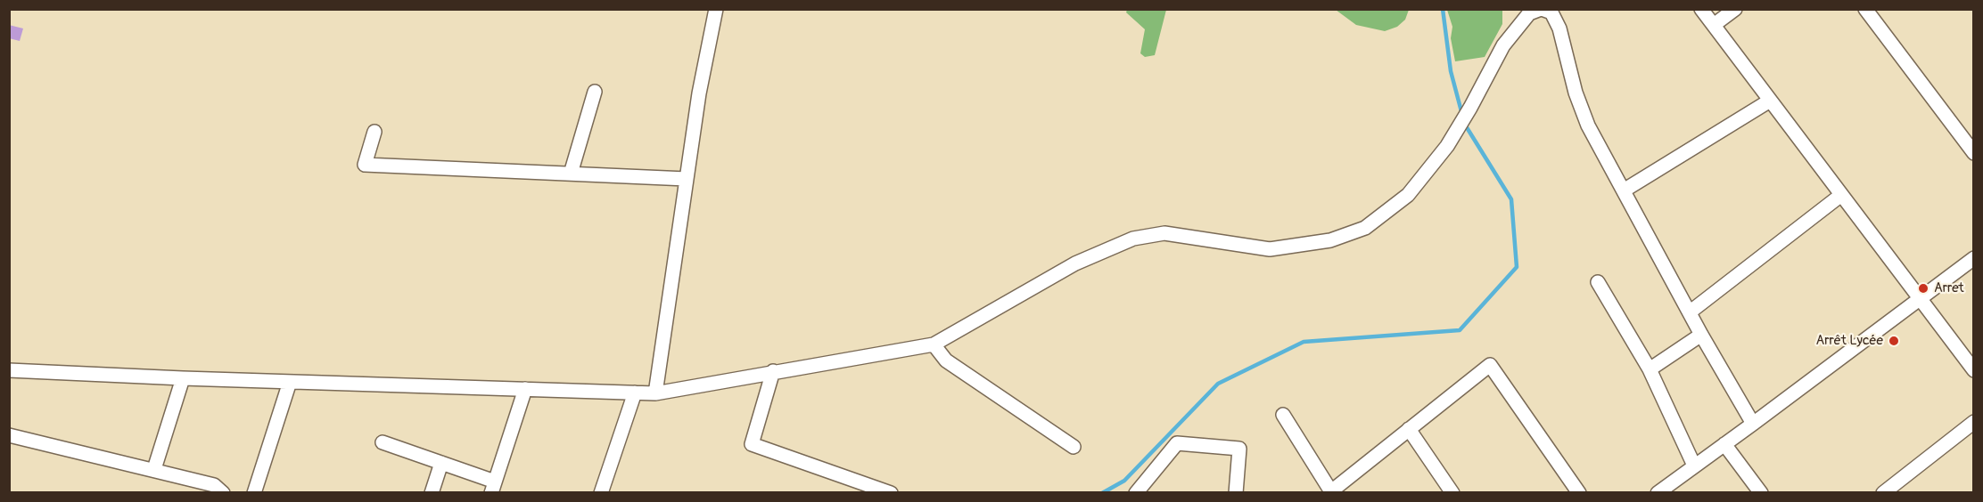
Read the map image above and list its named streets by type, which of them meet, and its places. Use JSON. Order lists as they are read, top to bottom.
{
  "places": ["Arret", "Arrêt Lycée"]
}
